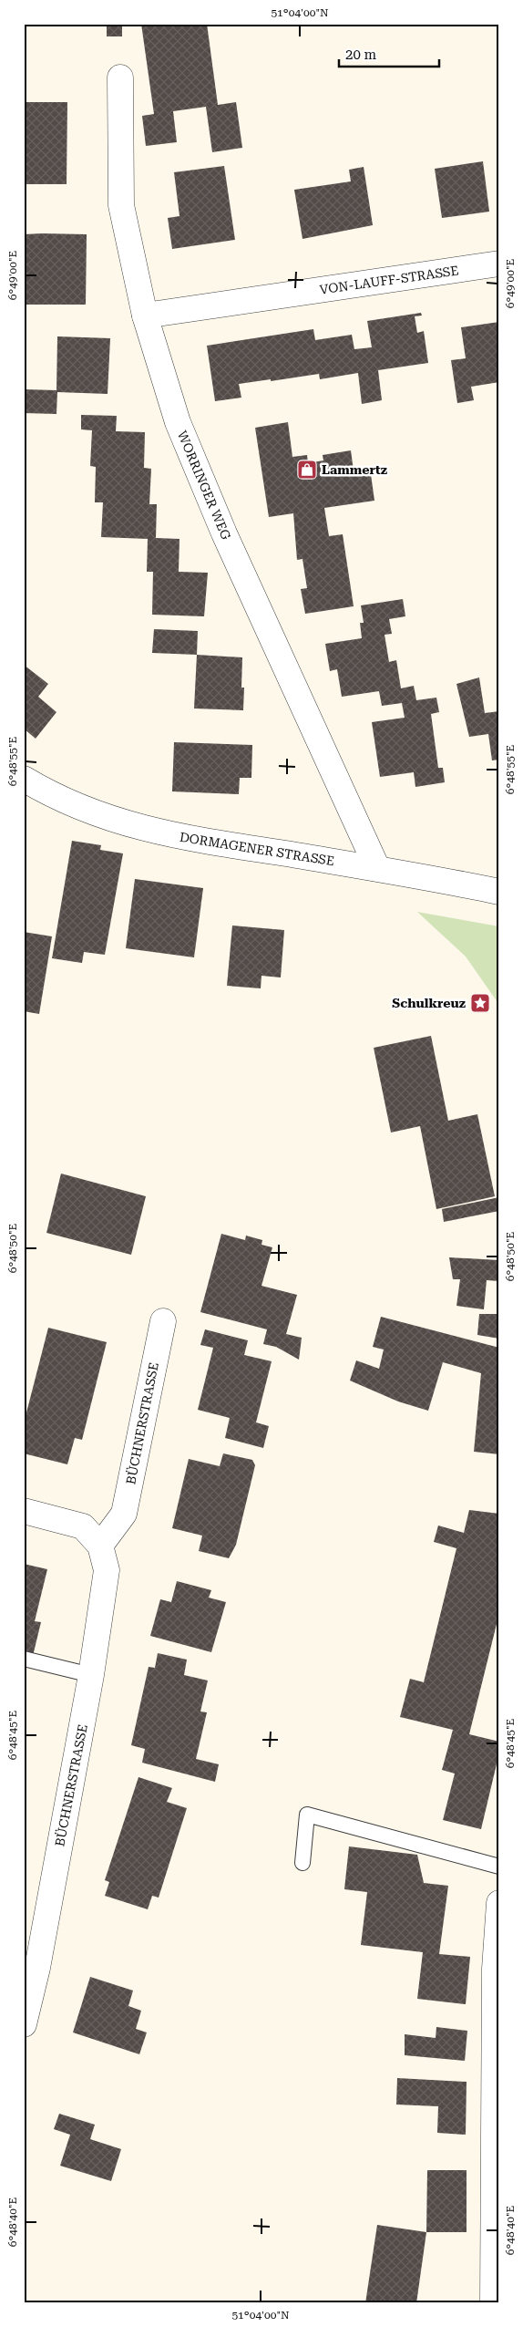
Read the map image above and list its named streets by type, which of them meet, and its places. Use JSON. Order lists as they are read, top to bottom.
{
  "streets": {
    "street": [
      "VON-LAUFF-STRASSE",
      "WORRINGER WEG",
      "DORMAGENER STRASSE",
      "BÜCHNERSTRASSE"
    ]
  },
  "crossings": [
    ["VON-LAUFF-STRASSE", "WORRINGER WEG"],
    ["WORRINGER WEG", "DORMAGENER STRASSE"]
  ],
  "places": {
    "shop": ["Lammertz"],
    "place": ["Schulkreuz"]
  },
  "scale_bar": "20 m",
  "coordinates": [
    "51°04'00\"N",
    "6°49'00\"E",
    "6°48'55\"E",
    "6°48'50\"E",
    "6°48'45\"E",
    "6°48'40\"E"
  ]
}
